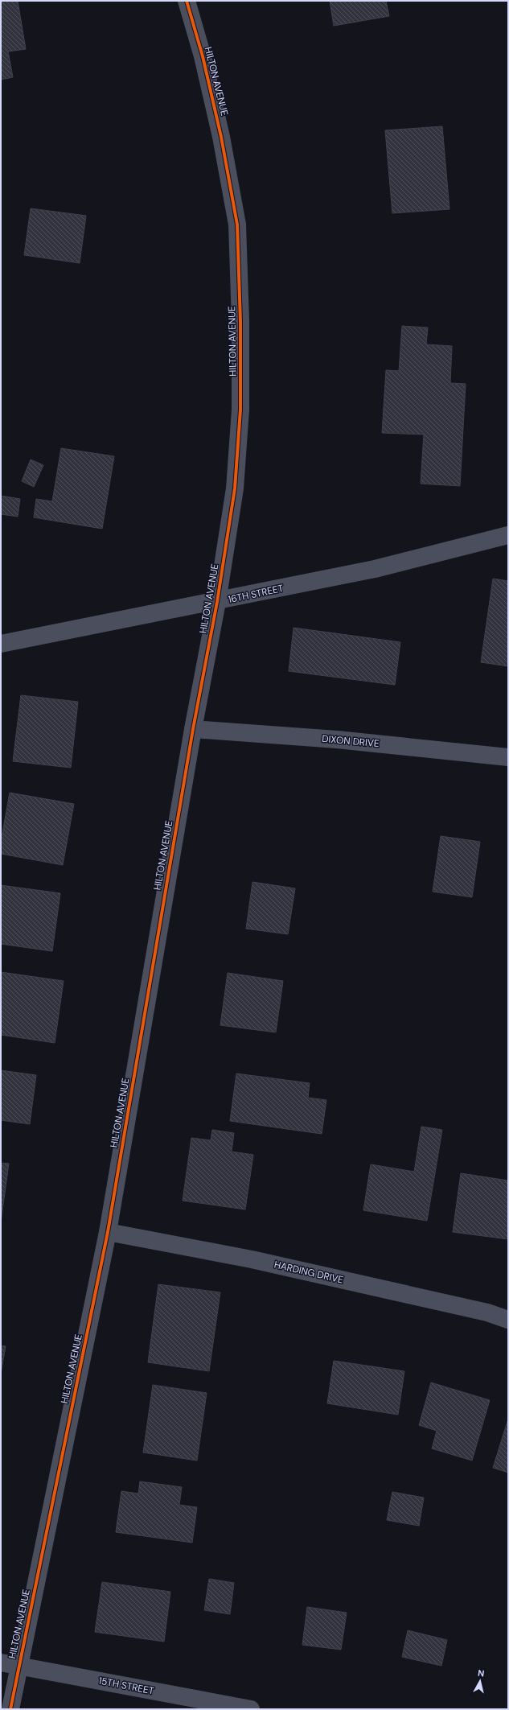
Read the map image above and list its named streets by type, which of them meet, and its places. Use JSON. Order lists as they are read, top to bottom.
{
  "streets": {
    "street": [
      "HILTON AVENUE",
      "16TH STREET",
      "DIXON DRIVE",
      "HARDING DRIVE",
      "15TH STREET"
    ]
  },
  "crossings": [
    ["HILTON AVENUE", "16TH STREET"],
    ["HILTON AVENUE", "DIXON DRIVE"],
    ["HILTON AVENUE", "HARDING DRIVE"],
    ["HILTON AVENUE", "15TH STREET"]
  ],
  "north": "top"
}
